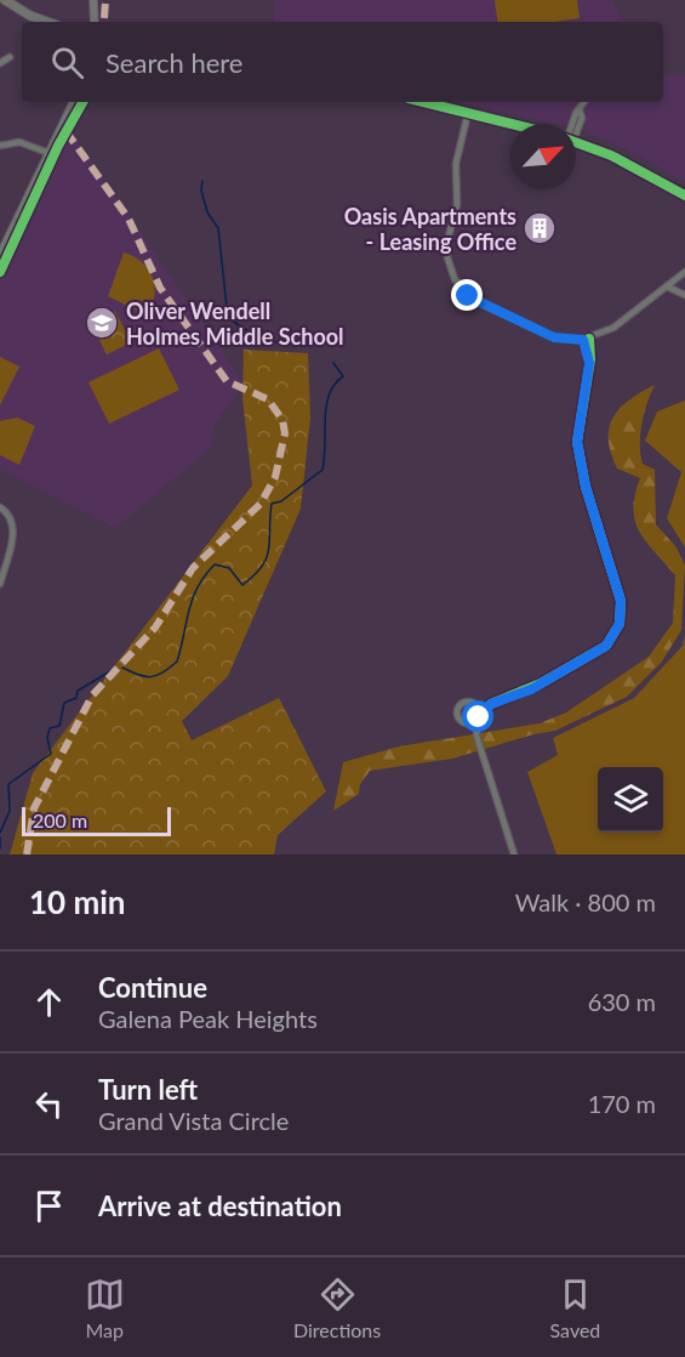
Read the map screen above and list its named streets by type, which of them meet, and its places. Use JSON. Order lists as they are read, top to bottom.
{
  "places": {
    "building": ["Oasis Apartments - Leasing Office"],
    "school or university": ["Oliver Wendell Holmes Middle School"]
  },
  "scale_bar": "200 m",
  "north": "top right",
  "page": {
    "search": "Search here",
    "scale": "200 m",
    "heading": ["10 min", "Walk · 800 m"],
    "list": [
      ["Continue", "Galena Peak Heights", "630 m"],
      ["Turn left", "Grand Vista Circle", "170 m"],
      "Arrive at destination"
    ],
    "nav": ["Map", "Directions", "Saved"]
  }
}
